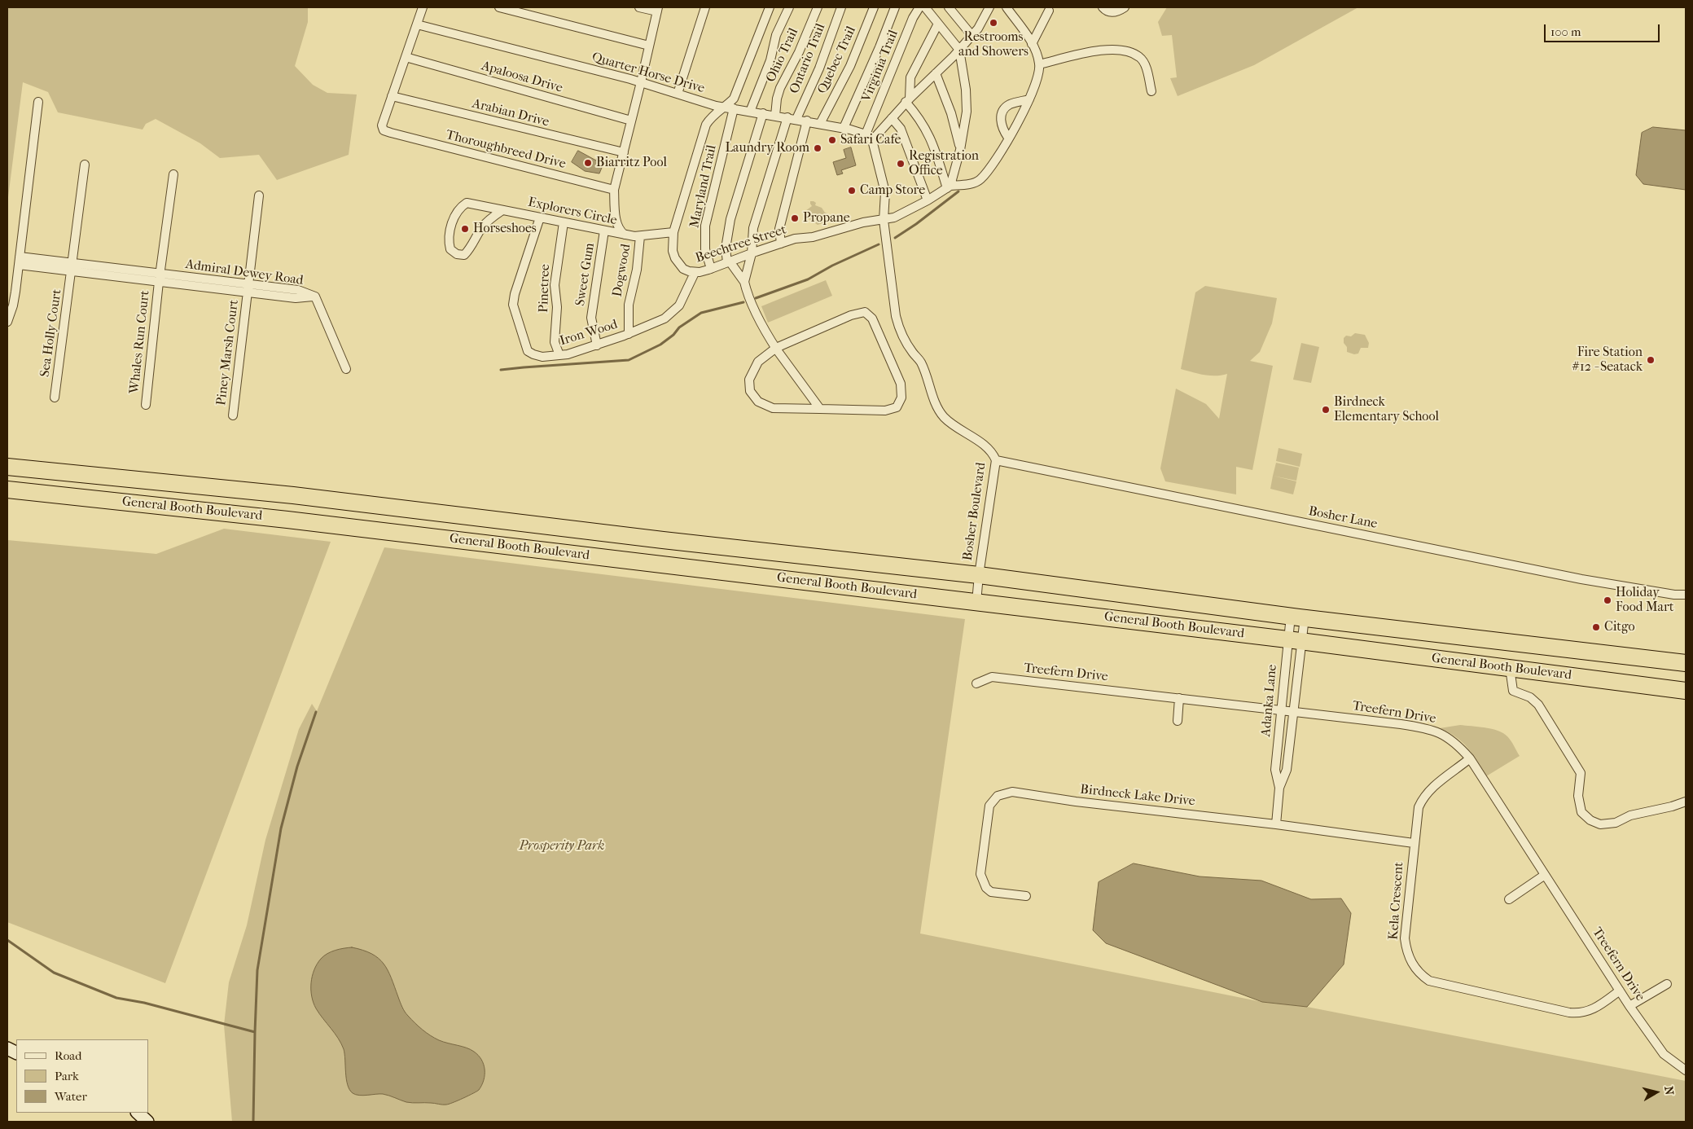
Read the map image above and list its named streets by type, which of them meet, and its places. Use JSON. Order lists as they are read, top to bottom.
{
  "streets": {
    "highway": ["General Booth Boulevard"],
    "street": [
      "Ohio Trail",
      "Ontario Trail",
      "Quebec Trail",
      "Virginia Trail",
      "Quarter Horse Drive",
      "Apaloosa Drive",
      "Arabian Drive",
      "Thoroughbreed Drive",
      "Maryland Trail",
      "Explorers Circle",
      "Beechtree Street",
      "Dogwood",
      "Admiral Dewey Road",
      "Sweet Gum",
      "Pinetree",
      "Sea Holly Court",
      "Iron Wood",
      "Whales Run Court",
      "Piney Marsh Court",
      "Bosher Boulevard",
      "Bosher Lane",
      "Treefern Drive",
      "Adanka Lane",
      "Birdneck Lake Drive",
      "Kela Crescent"
    ]
  },
  "crossings": [
    ["Ohio Trail", "Quarter Horse Drive"],
    ["Ontario Trail", "Quarter Horse Drive"],
    ["Quebec Trail", "Quarter Horse Drive"],
    ["Virginia Trail", "Quarter Horse Drive"],
    ["Quarter Horse Drive", "Thoroughbreed Drive"],
    ["Quarter Horse Drive", "Maryland Trail"],
    ["Quarter Horse Drive", "Beechtree Street"],
    ["Apaloosa Drive", "Thoroughbreed Drive"],
    ["Arabian Drive", "Thoroughbreed Drive"],
    ["Maryland Trail", "Beechtree Street"],
    ["Explorers Circle", "Beechtree Street"],
    ["Explorers Circle", "Dogwood"],
    ["Explorers Circle", "Sweet Gum"],
    ["Explorers Circle", "Pinetree"],
    ["Explorers Circle", "Iron Wood"],
    ["Beechtree Street", "Iron Wood"],
    ["Beechtree Street", "Bosher Boulevard"],
    ["Dogwood", "Iron Wood"],
    ["Admiral Dewey Road", "Sea Holly Court"],
    ["Admiral Dewey Road", "Whales Run Court"],
    ["Admiral Dewey Road", "Piney Marsh Court"],
    ["Sweet Gum", "Iron Wood"],
    ["Pinetree", "Iron Wood"],
    ["General Booth Boulevard", "Bosher Boulevard"],
    ["General Booth Boulevard", "Adanka Lane"],
    ["Bosher Boulevard", "Bosher Lane"],
    ["Treefern Drive", "Adanka Lane"],
    ["Treefern Drive", "Kela Crescent"],
    ["Adanka Lane", "Birdneck Lake Drive"],
    ["Birdneck Lake Drive", "Kela Crescent"]
  ],
  "parks": ["Prosperity Park"],
  "places": [
    "Restrooms and Showers",
    "Safari Cafe",
    "Laundry Room",
    "Biarritz Pool",
    "Registration Office",
    "Camp Store",
    "Propane",
    "Horseshoes",
    "Fire Station #12 - Seatack",
    "Birdneck Elementary School",
    "Holiday Food Mart",
    "Citgo"
  ],
  "legend": ["Road", "Park", "Water"],
  "scale_bar": "100 m",
  "north": "right"
}
